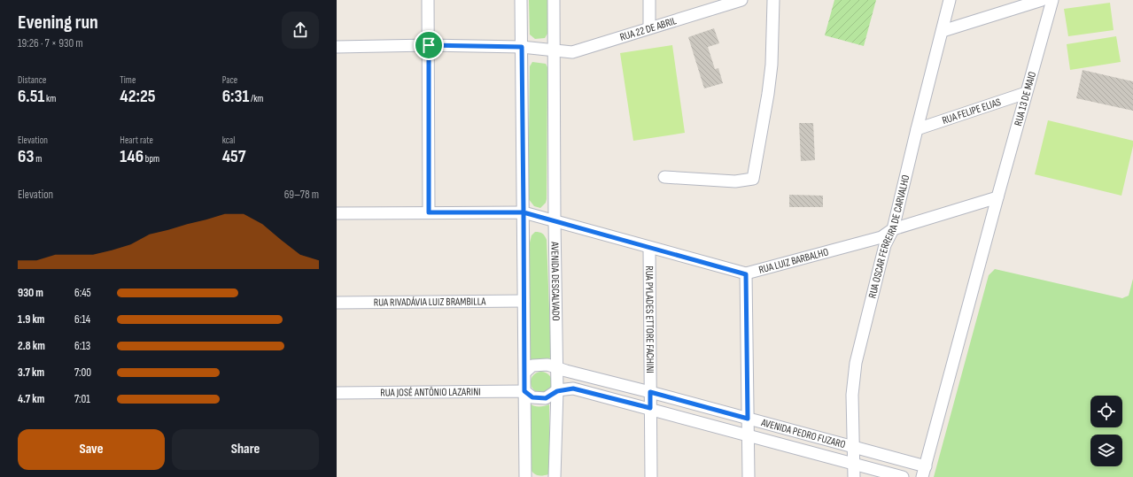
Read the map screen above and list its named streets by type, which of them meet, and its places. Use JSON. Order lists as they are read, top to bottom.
{
  "streets": {
    "street": [
      "RUA 22 DE ABRIL",
      "RUA 13 DE MAIO",
      "RUA FELIPE ELIAS",
      "RUA OSCAR FERREIRA DE CARVALHO",
      "RUA LUIZ BARBALHO",
      "AVENIDA DESCALVADO",
      "RUA RIVADÁVIA LUIZ BRAMBILLA",
      "RUA PYLADES ETTORE FACHINI",
      "RUA JOSÉ ANTÔNIO LAZARINI",
      "AVENIDA PEDRO FUZARO"
    ]
  },
  "crossings": [
    ["RUA 22 DE ABRIL", "AVENIDA DESCALVADO"],
    ["RUA 13 DE MAIO", "RUA FELIPE ELIAS"],
    ["RUA 13 DE MAIO", "RUA LUIZ BARBALHO"],
    ["RUA 13 DE MAIO", "AVENIDA PEDRO FUZARO"],
    ["RUA FELIPE ELIAS", "RUA OSCAR FERREIRA DE CARVALHO"],
    ["RUA OSCAR FERREIRA DE CARVALHO", "RUA LUIZ BARBALHO"],
    ["RUA OSCAR FERREIRA DE CARVALHO", "AVENIDA PEDRO FUZARO"],
    ["RUA LUIZ BARBALHO", "AVENIDA DESCALVADO"],
    ["RUA LUIZ BARBALHO", "RUA PYLADES ETTORE FACHINI"],
    ["AVENIDA DESCALVADO", "RUA JOSÉ ANTÔNIO LAZARINI"],
    ["AVENIDA DESCALVADO", "AVENIDA PEDRO FUZARO"],
    ["RUA PYLADES ETTORE FACHINI", "AVENIDA PEDRO FUZARO"],
    ["RUA JOSÉ ANTÔNIO LAZARINI", "AVENIDA PEDRO FUZARO"]
  ],
  "page": {
    "heading": ["Evening run", "19:26 · 7 × 930 m"],
    "stats": [
      ["Distance", "6.51 km"],
      ["Time", "42:25"],
      ["Pace", "6:31 /km"],
      ["Elevation", "63 m"],
      ["Heart rate", "146 bpm"],
      ["kcal", "457"]
    ],
    "chart": ["Elevation", "69–78 m"],
    "list": [
      {
        "name": "930 m",
        "note": "6:45"
      },
      {
        "name": "1.9 km",
        "note": "6:14"
      },
      {
        "name": "2.8 km",
        "note": "6:13"
      },
      {
        "name": "3.7 km",
        "note": "7:00"
      },
      {
        "name": "4.7 km",
        "note": "7:01"
      }
    ],
    "buttons": ["Save", "Share"]
  }
}
